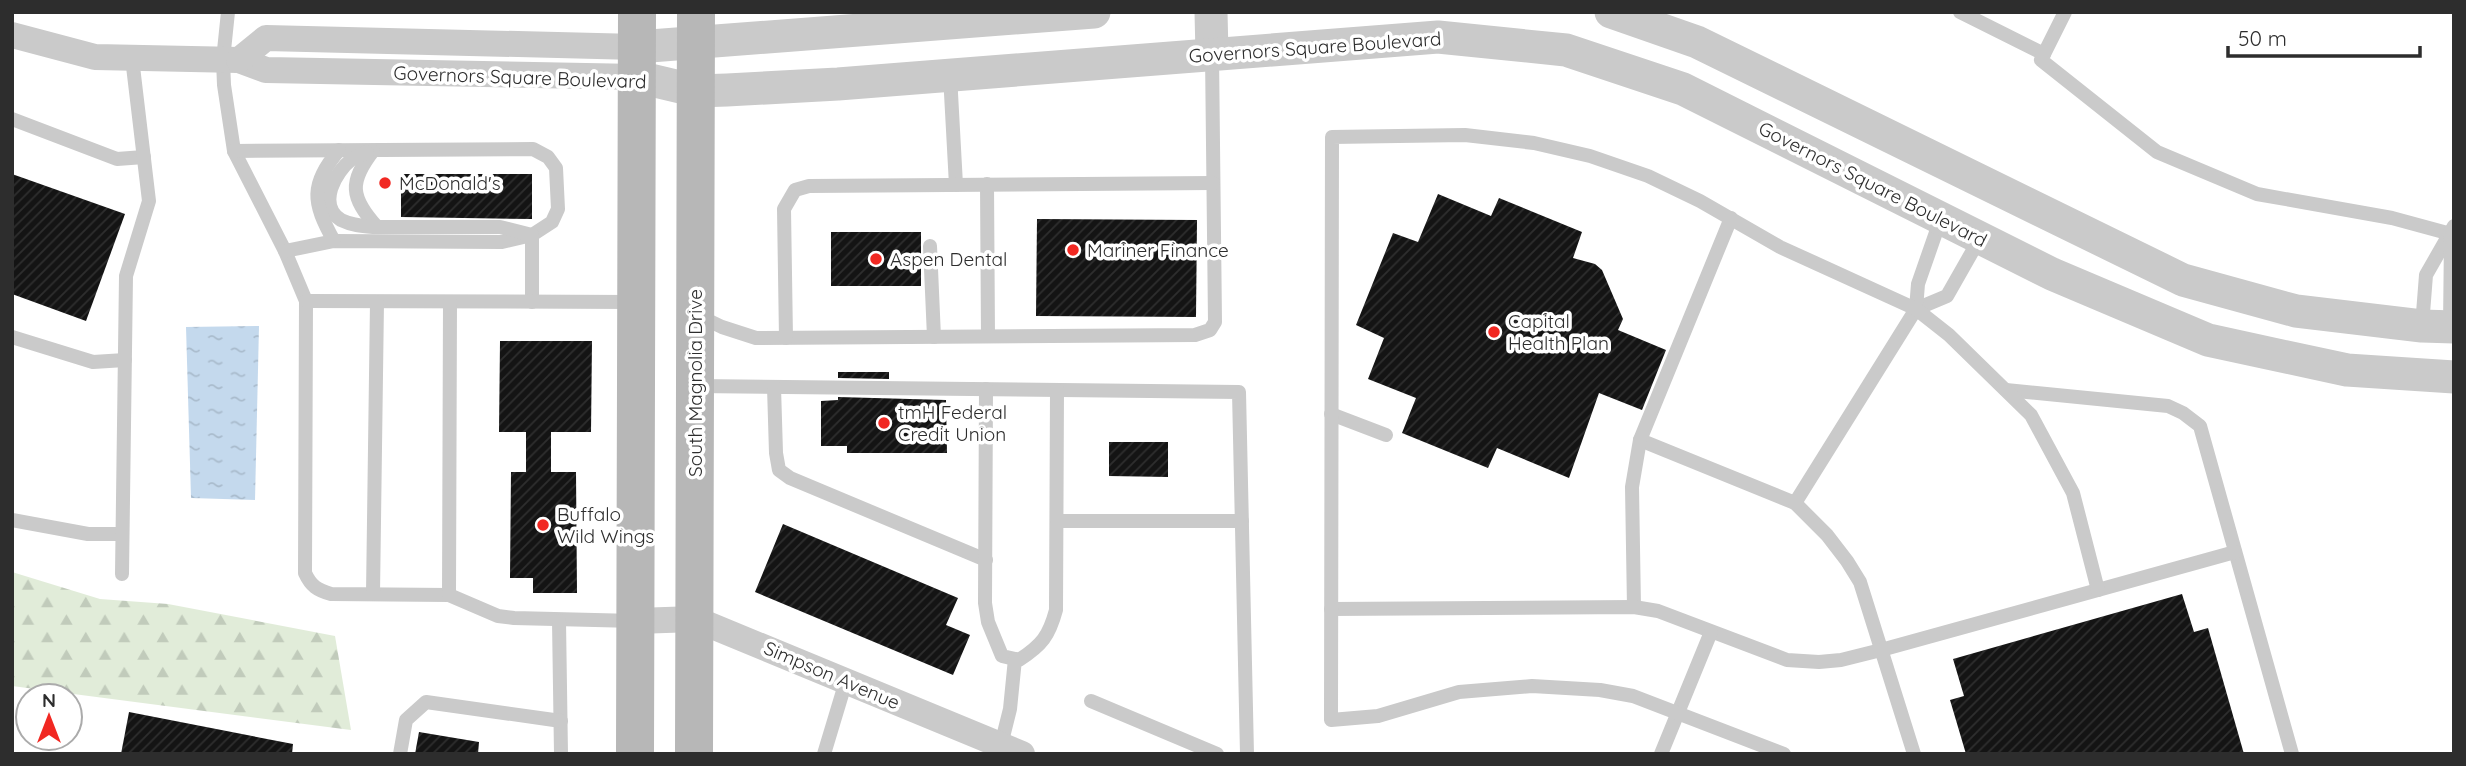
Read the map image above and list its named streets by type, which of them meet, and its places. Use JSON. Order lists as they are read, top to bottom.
{
  "streets": {
    "main road": ["South Magnolia Drive"],
    "street": ["Governors Square Boulevard", "Simpson Avenue"]
  },
  "crossings": [
    ["Governors Square Boulevard", "South Magnolia Drive"],
    ["South Magnolia Drive", "Simpson Avenue"]
  ],
  "places": [
    "McDonald's",
    "Mariner Finance",
    "Aspen Dental",
    "Capital Health Plan",
    "tmH Federal Credit Union",
    "Buffalo Wild Wings"
  ],
  "scale_bar": "50 m",
  "north": "top"
}
